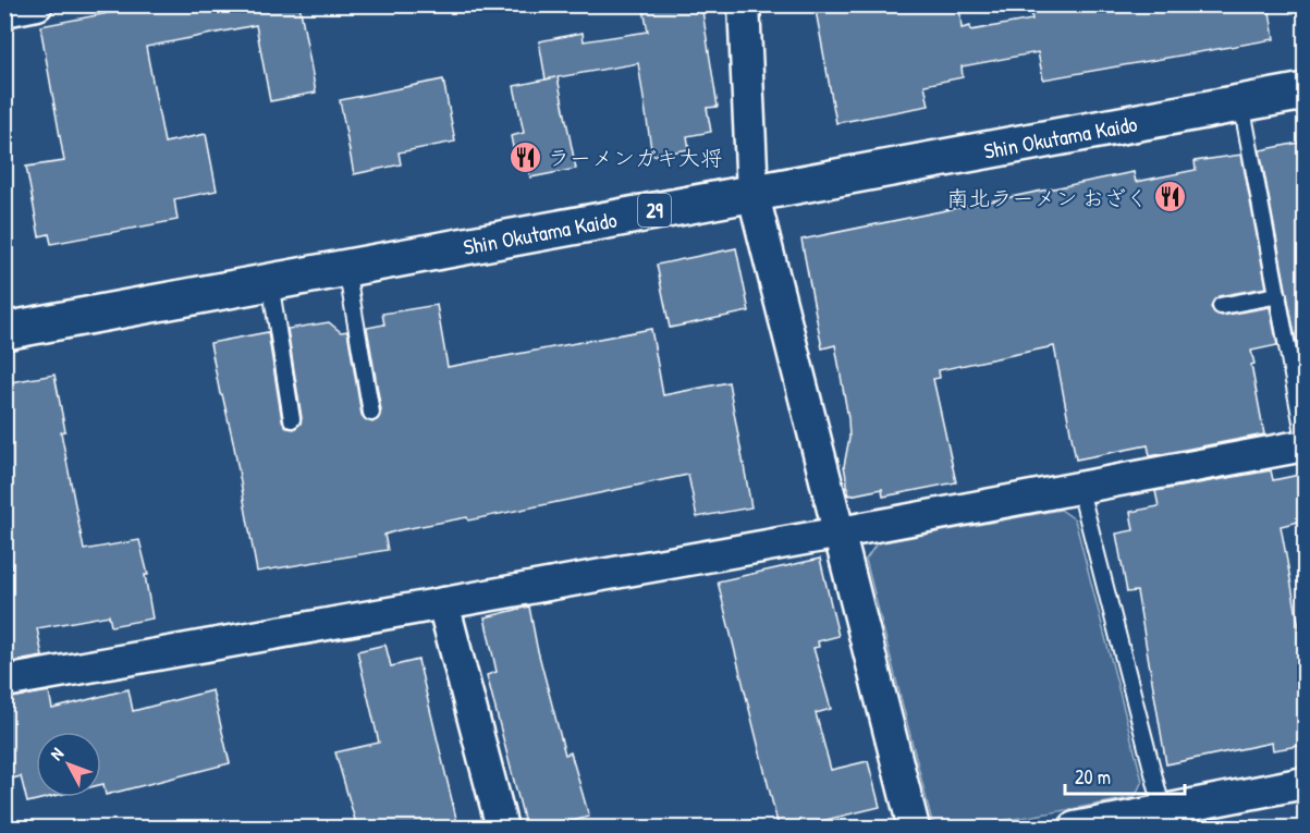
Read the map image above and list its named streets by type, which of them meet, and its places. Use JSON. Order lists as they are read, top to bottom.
{
  "streets": {
    "main road": ["Shin Okutama Kaido", "29"]
  },
  "places": {
    "restaurant": ["ラーメンガキ大将", "南北ラーメン おざく"]
  },
  "scale_bar": "20 m",
  "north": "top left"
}
